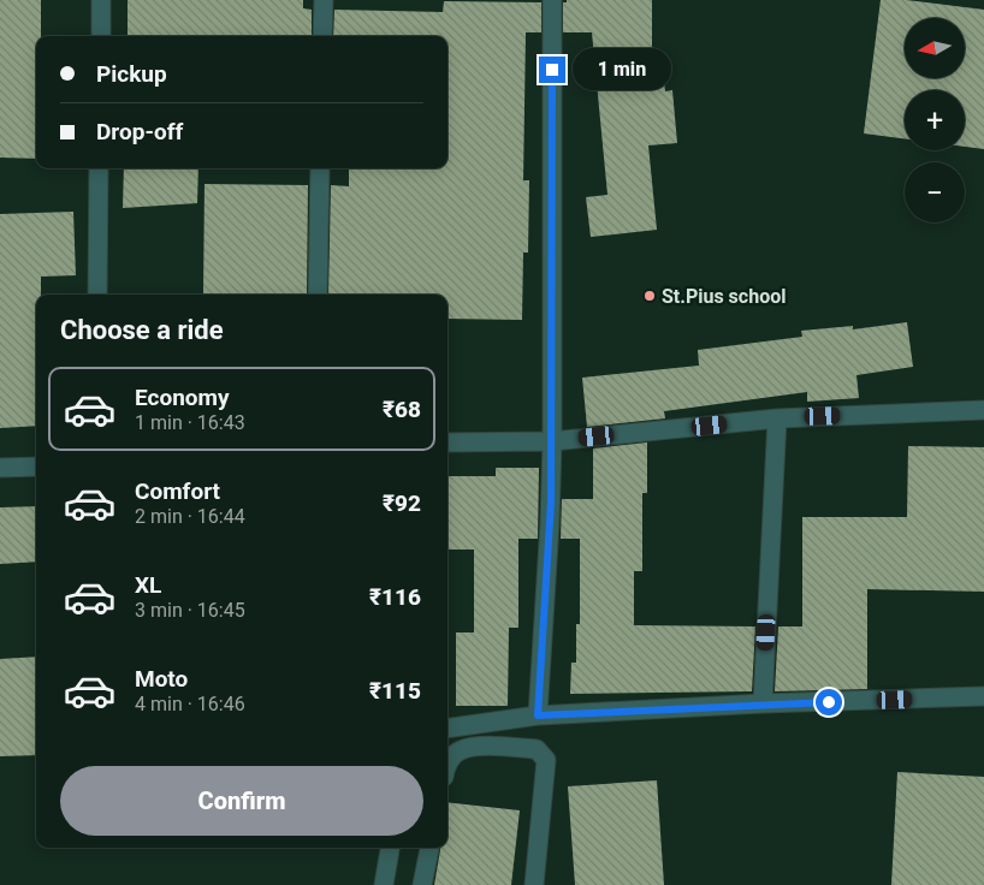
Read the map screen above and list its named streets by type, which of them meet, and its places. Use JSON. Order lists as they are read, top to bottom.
{
  "places": ["St.Pius school"],
  "north": "left",
  "page": {
    "map_buttons": ["+", "−"],
    "banner": ["Pickup", "Drop-off"],
    "bubble": "1 min",
    "heading": "Choose a ride",
    "list": [
      {
        "name": "Economy",
        "note": "1 min · 16:43",
        "value": "₹68"
      },
      {
        "name": "Comfort",
        "note": "2 min · 16:44",
        "value": "₹92"
      },
      {
        "name": "XL",
        "note": "3 min · 16:45",
        "value": "₹116"
      },
      {
        "name": "Moto",
        "note": "4 min · 16:46",
        "value": "₹115"
      }
    ],
    "buttons": "Confirm"
  }
}
